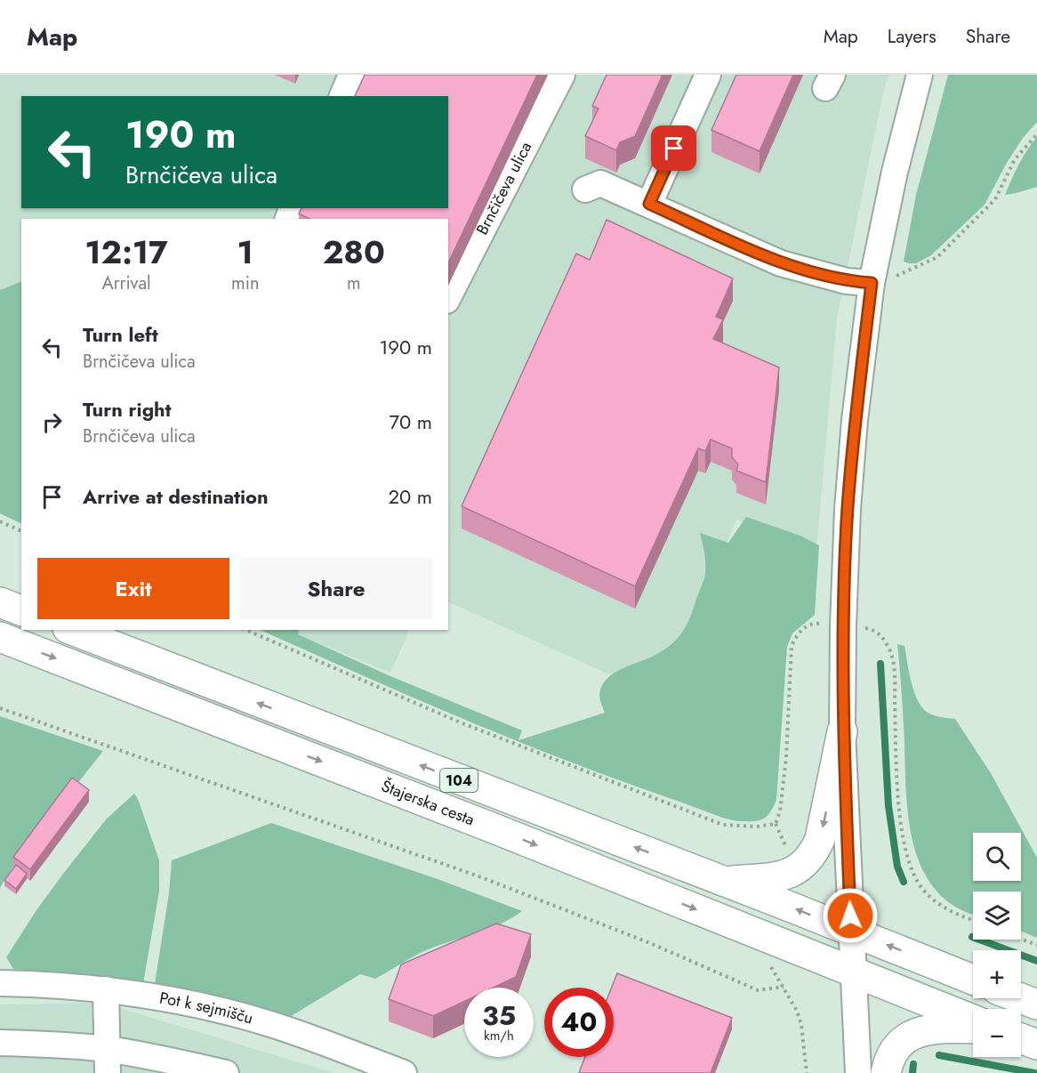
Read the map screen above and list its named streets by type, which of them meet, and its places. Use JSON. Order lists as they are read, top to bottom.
{
  "streets": {
    "main road": ["104", "Štajerska cesta"],
    "street": ["Brnčičeva ulica", "Pot k sejmišču"]
  },
  "page": {
    "header": "Map",
    "nav": ["Map", "Layers", "Share"],
    "turn": ["190 m", "Brnčičeva ulica"],
    "eta": [
      "12:17",
      "Arrival",
      "1",
      "min",
      "280",
      "m"
    ],
    "list": [
      {
        "name": "Turn left",
        "note": "Brnčičeva ulica",
        "value": "190 m"
      },
      {
        "name": "Turn right",
        "note": "Brnčičeva ulica",
        "value": "70 m"
      },
      {
        "name": "Arrive at destination",
        "value": "20 m"
      }
    ],
    "buttons": ["Exit", "Share"],
    "map_buttons": ["+", "−"],
    "speed": "35 km/h",
    "limit": "40"
  }
}
